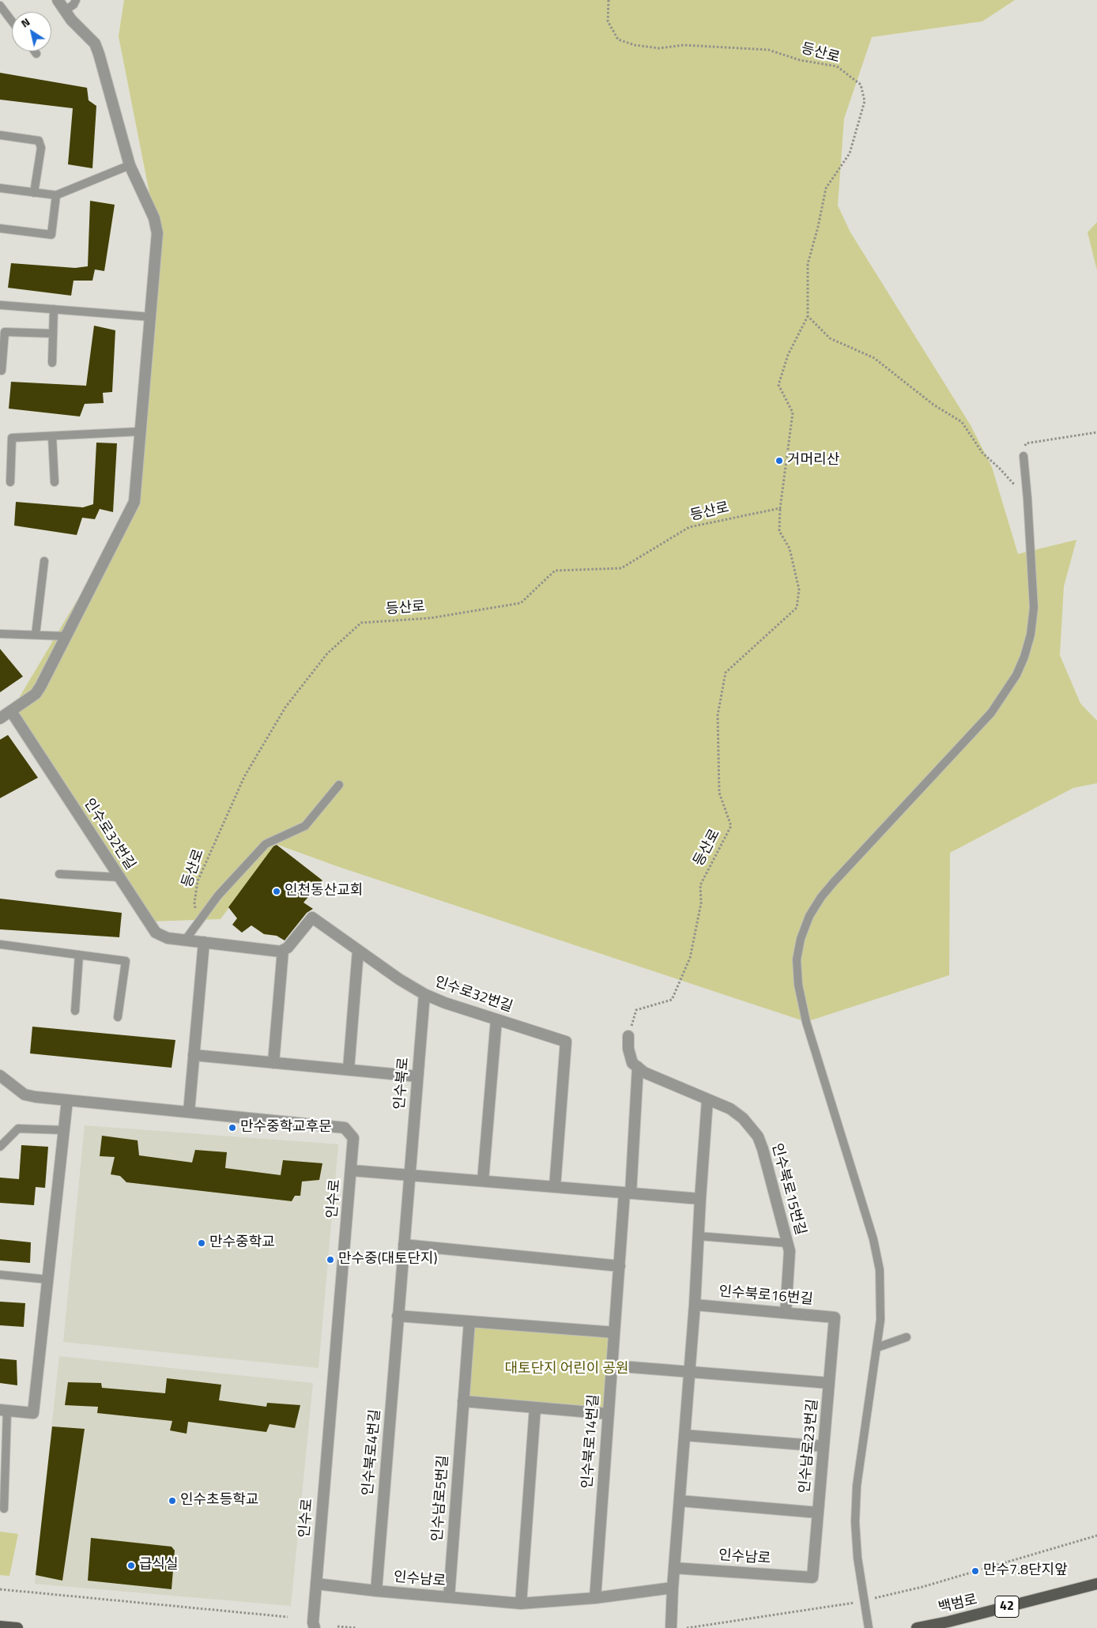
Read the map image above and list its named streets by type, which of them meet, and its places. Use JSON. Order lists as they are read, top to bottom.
{
  "streets": {
    "main road": ["백범로", "42"],
    "street": [
      "인수로32번길",
      "인수북로",
      "인수북로15번길",
      "인수로",
      "인수북로16번길",
      "인수북로14번길",
      "인수남로23번길",
      "인수북로4번길",
      "인수남로5번길",
      "인수남로"
    ],
    "path": ["등산로"]
  },
  "crossings": [
    ["인수로32번길", "인수북로"],
    ["인수북로", "인수북로4번길"],
    ["인수북로15번길", "인수북로16번길"],
    ["인수로", "인수남로"],
    ["인수북로16번길", "인수남로23번길"],
    ["인수북로14번길", "인수남로"],
    ["인수남로23번길", "인수남로"],
    ["인수북로4번길", "인수남로"],
    ["인수남로5번길", "인수남로"]
  ],
  "parks": ["대토단지 어린이 공원"],
  "places": [
    "거머리산",
    "인천동산교회",
    "만수중학교후문",
    "만수중학교",
    "만수중(대토단지)",
    "인수초등학교",
    "급식실",
    "만수7.8단지앞"
  ],
  "north": "top left"
}
